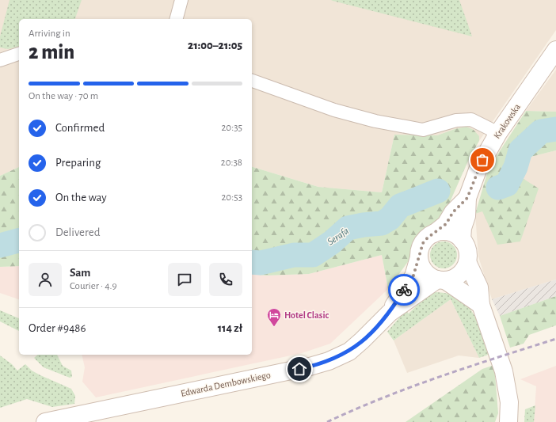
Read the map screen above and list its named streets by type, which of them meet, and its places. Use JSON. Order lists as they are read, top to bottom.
{
  "streets": {
    "main road": ["Krakowska", "Edwarda Dembowskiego"]
  },
  "crossings": [
    ["Krakowska", "Edwarda Dembowskiego"]
  ],
  "water": ["Serafa"],
  "places": {
    "hotel": ["Hotel Clasic"]
  },
  "page": {
    "heading": ["2 min", "Arriving in", "21:00–21:05"],
    "panel": [
      "Sam",
      "Courier · 4.9",
      "Order #9486",
      "114 zł"
    ],
    "bar": "On the way · 70 m",
    "list": [
      ["Confirmed", "20:35"],
      ["Preparing", "20:38"],
      ["On the way", "20:53"],
      "Delivered"
    ]
  }
}
